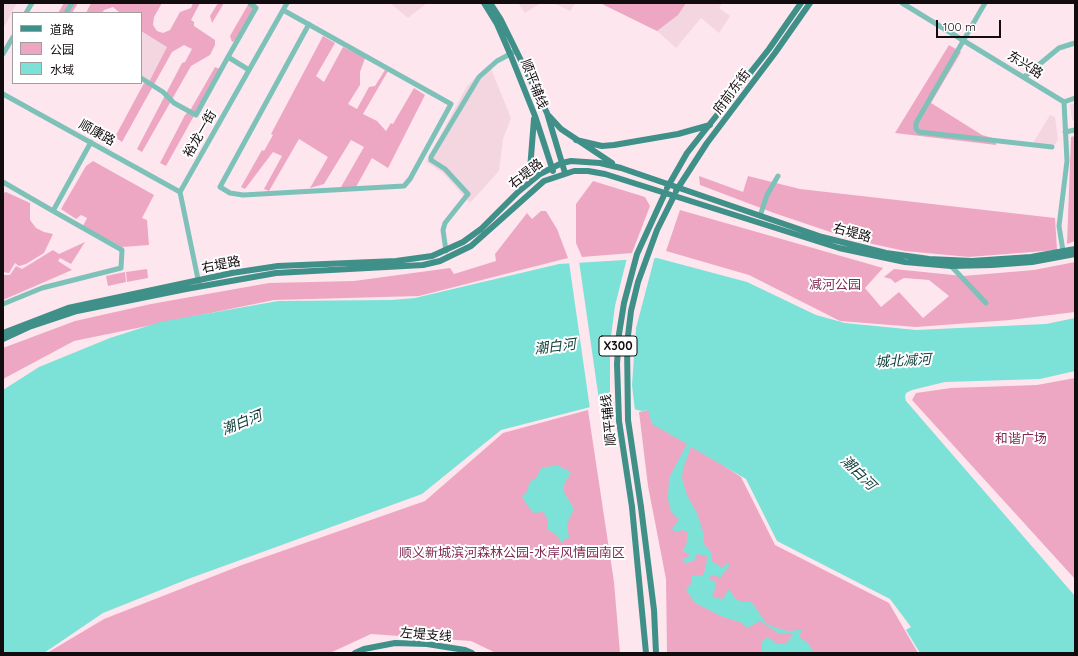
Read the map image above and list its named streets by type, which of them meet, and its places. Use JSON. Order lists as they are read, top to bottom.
{
  "streets": {
    "main road": [
      "顺平辅线",
      "府前东街",
      "右堤路",
      "X300",
      "左堤支线"
    ],
    "street": ["东兴路", "顺康路", "裕龙一街"]
  },
  "crossings": [
    ["顺平辅线", "府前东街"],
    ["顺平辅线", "右堤路"],
    ["府前东街", "右堤路"],
    ["顺康路", "裕龙一街"]
  ],
  "water": ["潮白河", "城北减河"],
  "parks": ["减河公园", "和谐广场", "顺义新城滨河森林公园-水岸风情园南区"],
  "legend": ["道路", "公园", "水域"],
  "scale_bar": "100 m"
}
